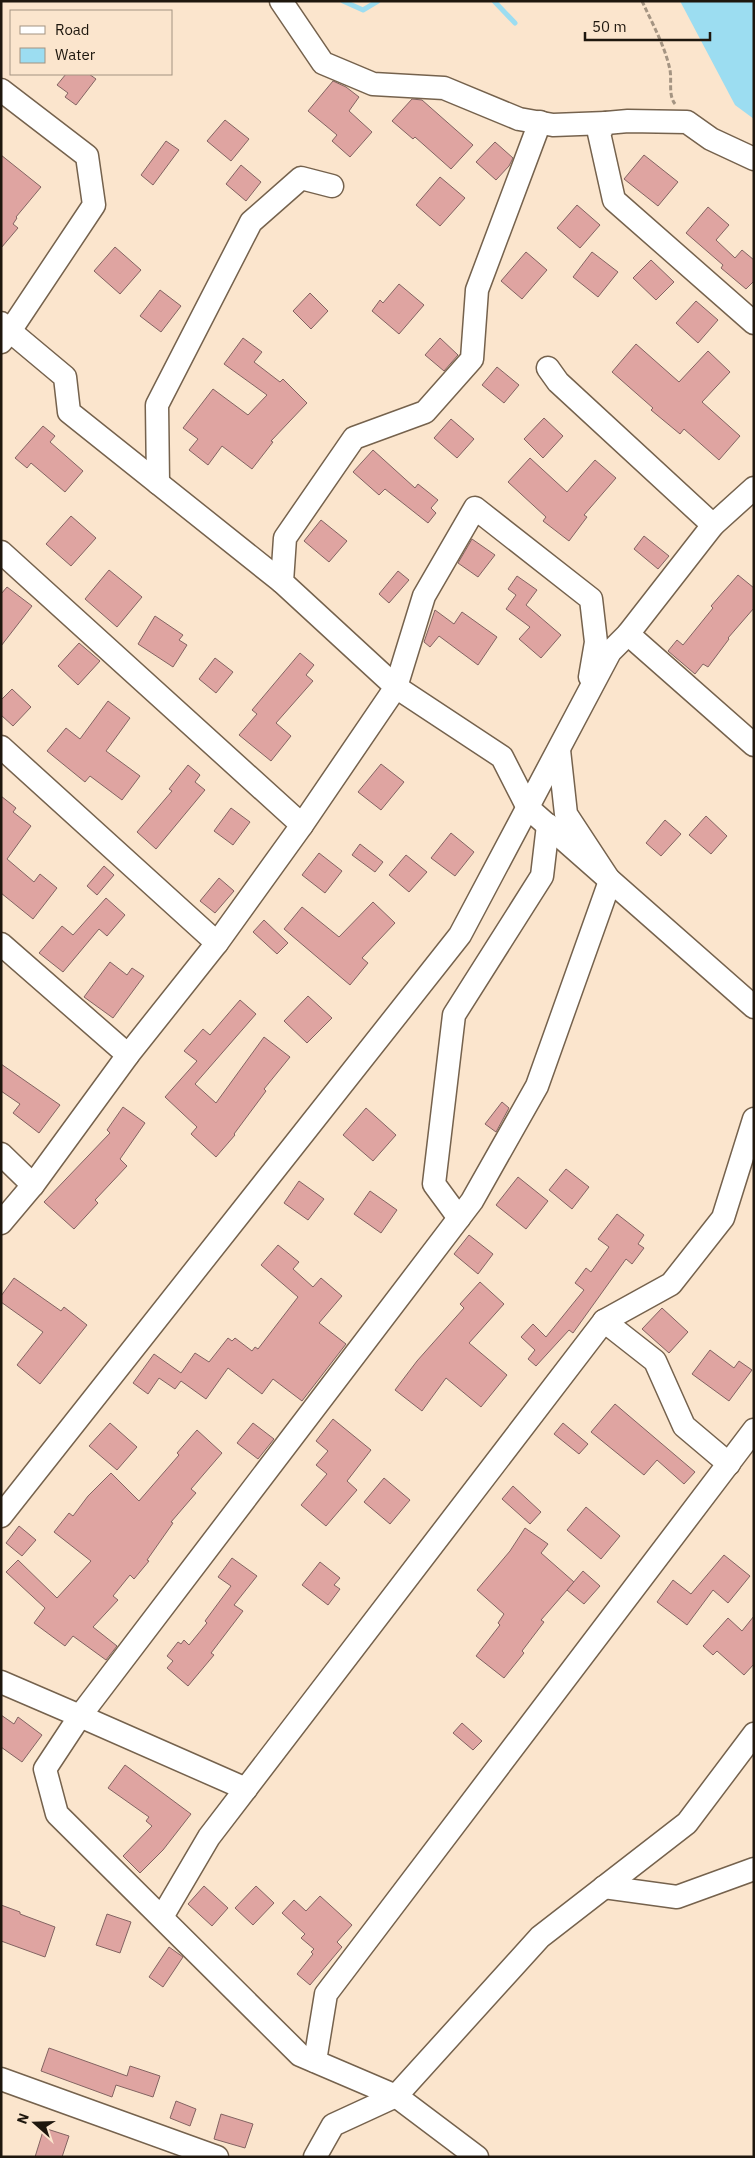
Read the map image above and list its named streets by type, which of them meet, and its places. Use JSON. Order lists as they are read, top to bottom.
{
  "legend": ["Road", "Water"],
  "scale_bar": "50 m",
  "north": "left"
}
